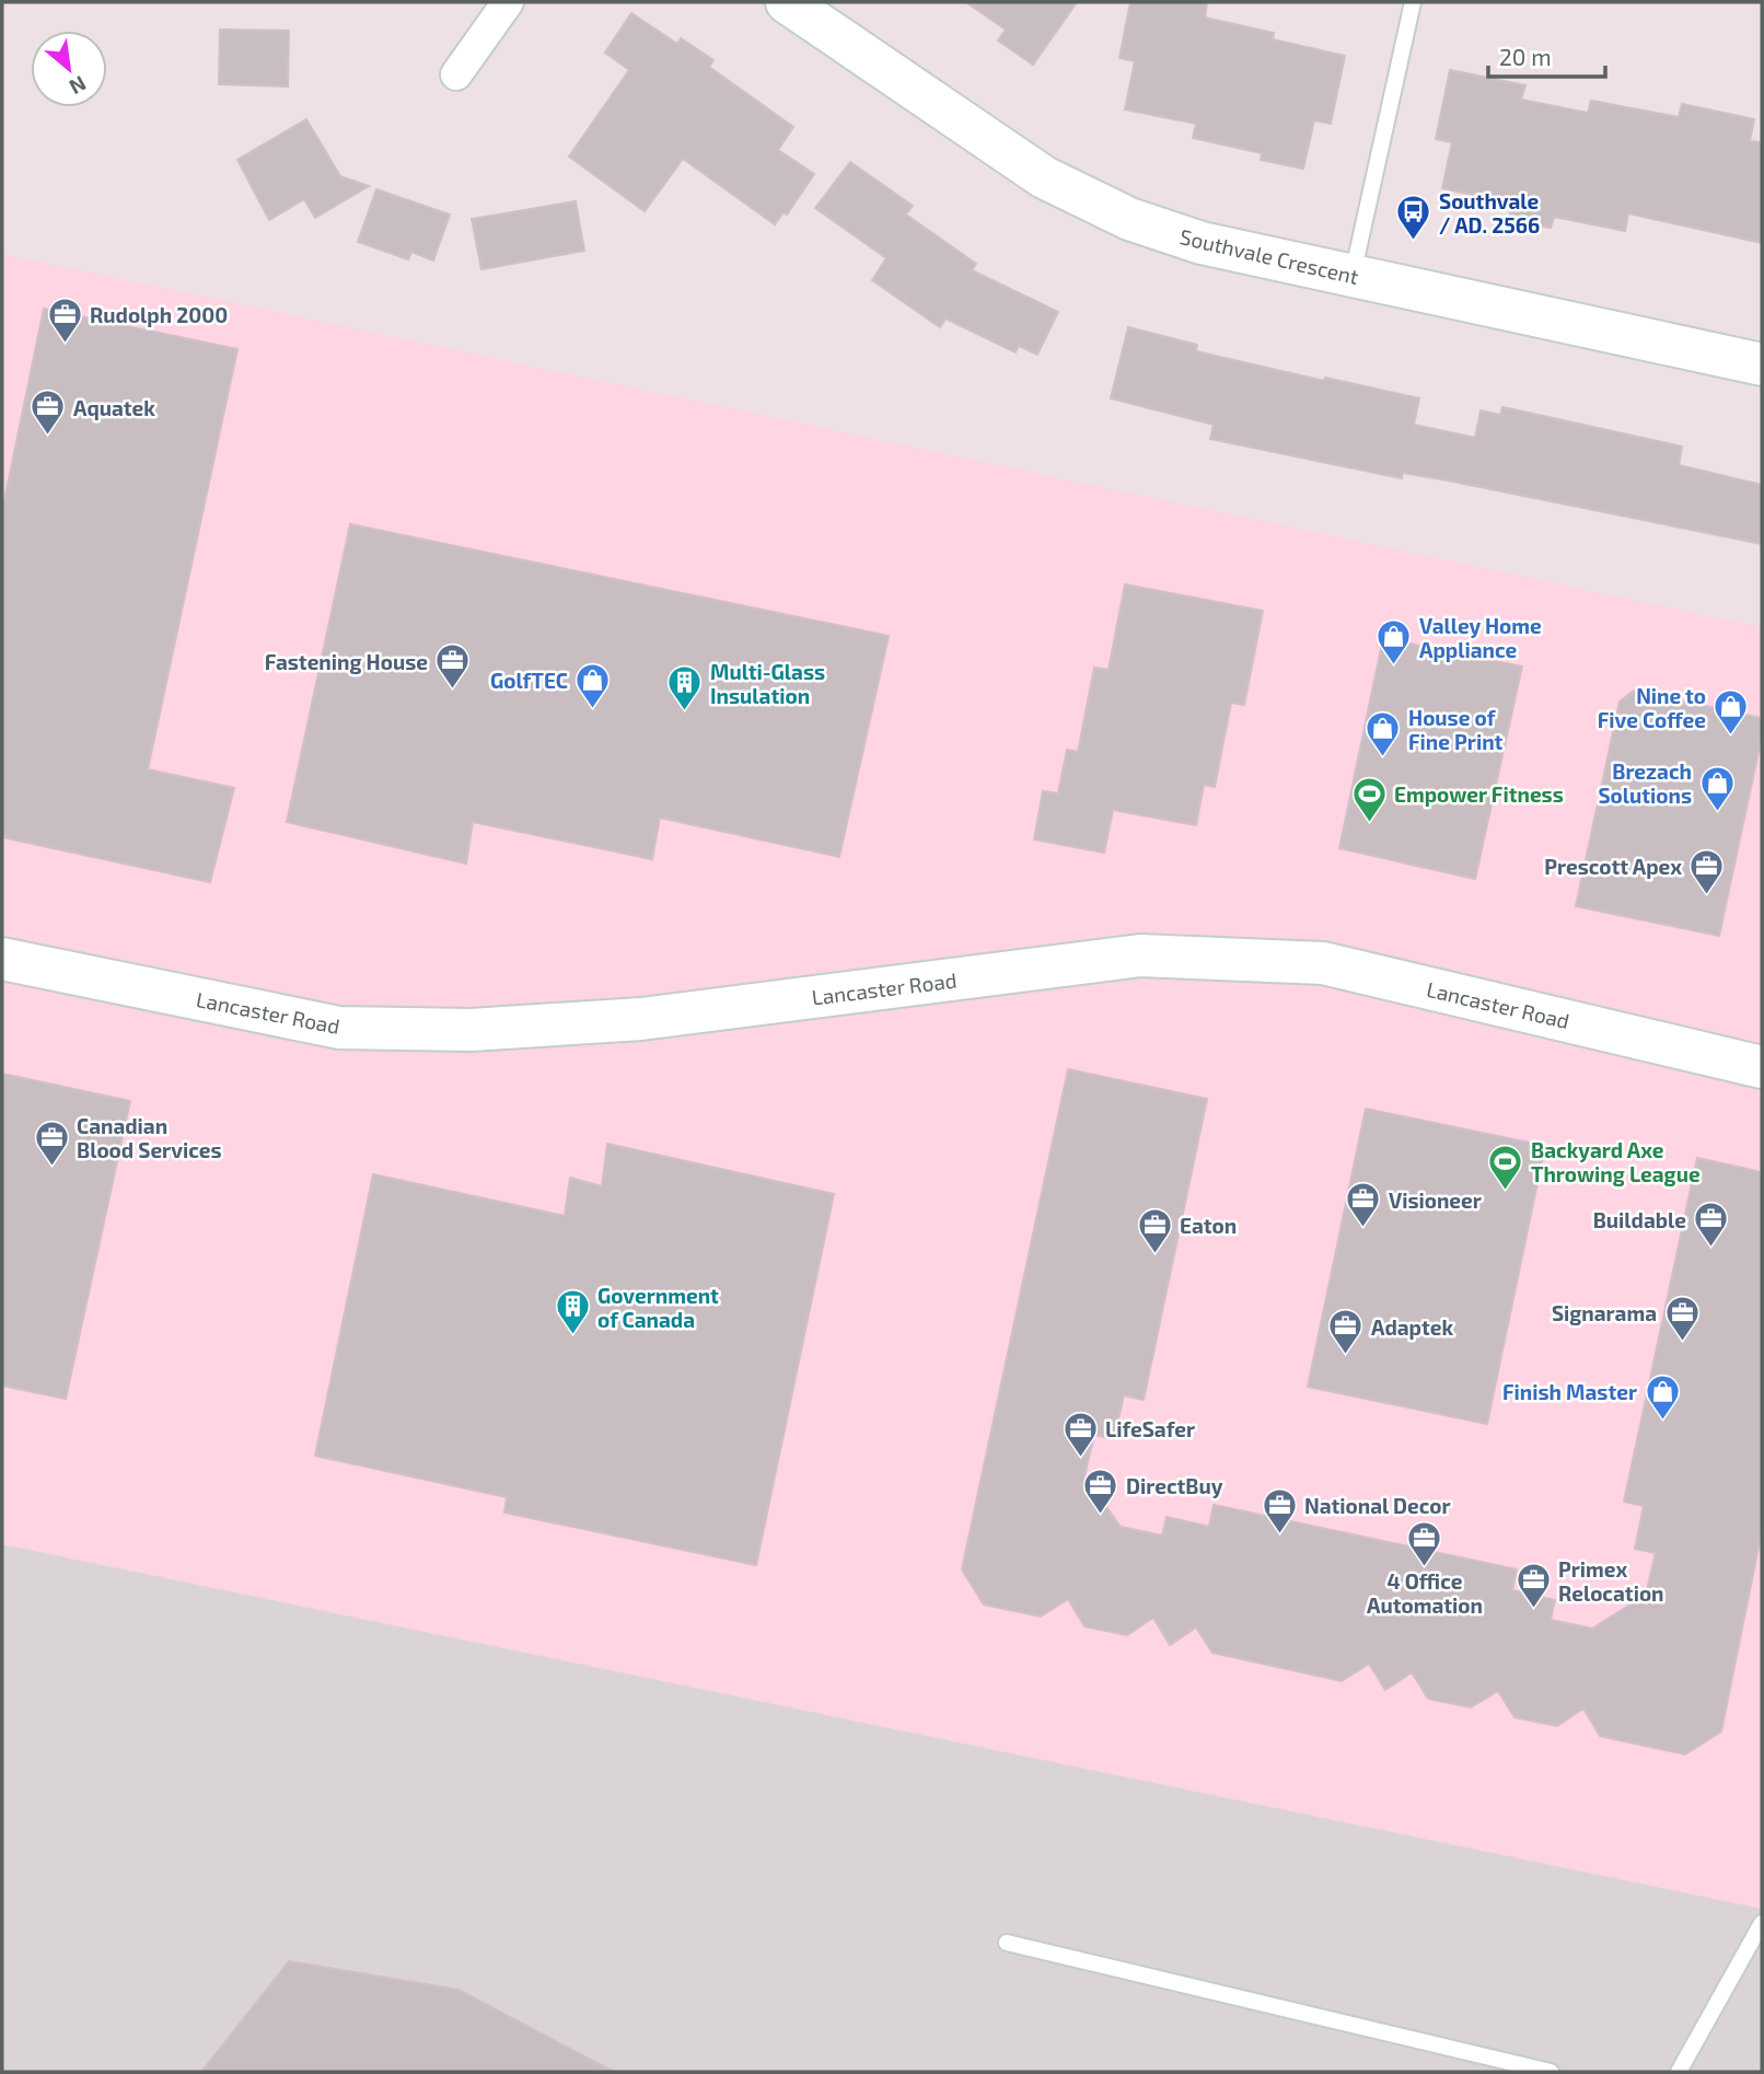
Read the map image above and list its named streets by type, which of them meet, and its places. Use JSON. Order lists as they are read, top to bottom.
{
  "streets": {
    "street": ["Southvale Crescent", "Lancaster Road"]
  },
  "places": {
    "bus stop": ["Southvale / AD. 2566"],
    "office": [
      "Rudolph 2000",
      "Aquatek",
      "Fastening House",
      "Prescott Apex",
      "Canadian Blood Services",
      "Visioneer",
      "Buildable",
      "Eaton",
      "Signarama",
      "Adaptek",
      "LifeSafer",
      "DirectBuy",
      "National Decor",
      "4 Office Automation",
      "Primex Relocation"
    ],
    "shop": [
      "Valley Home Appliance",
      "GolfTEC",
      "Nine to Five Coffee",
      "House of Fine Print",
      "Brezach Solutions",
      "Finish Master"
    ],
    "building": ["Multi-Glass Insulation", "Government of Canada"],
    "sports": ["Empower Fitness", "Backyard Axe Throwing League"]
  },
  "scale_bar": "20 m",
  "north": "bottom right"
}
